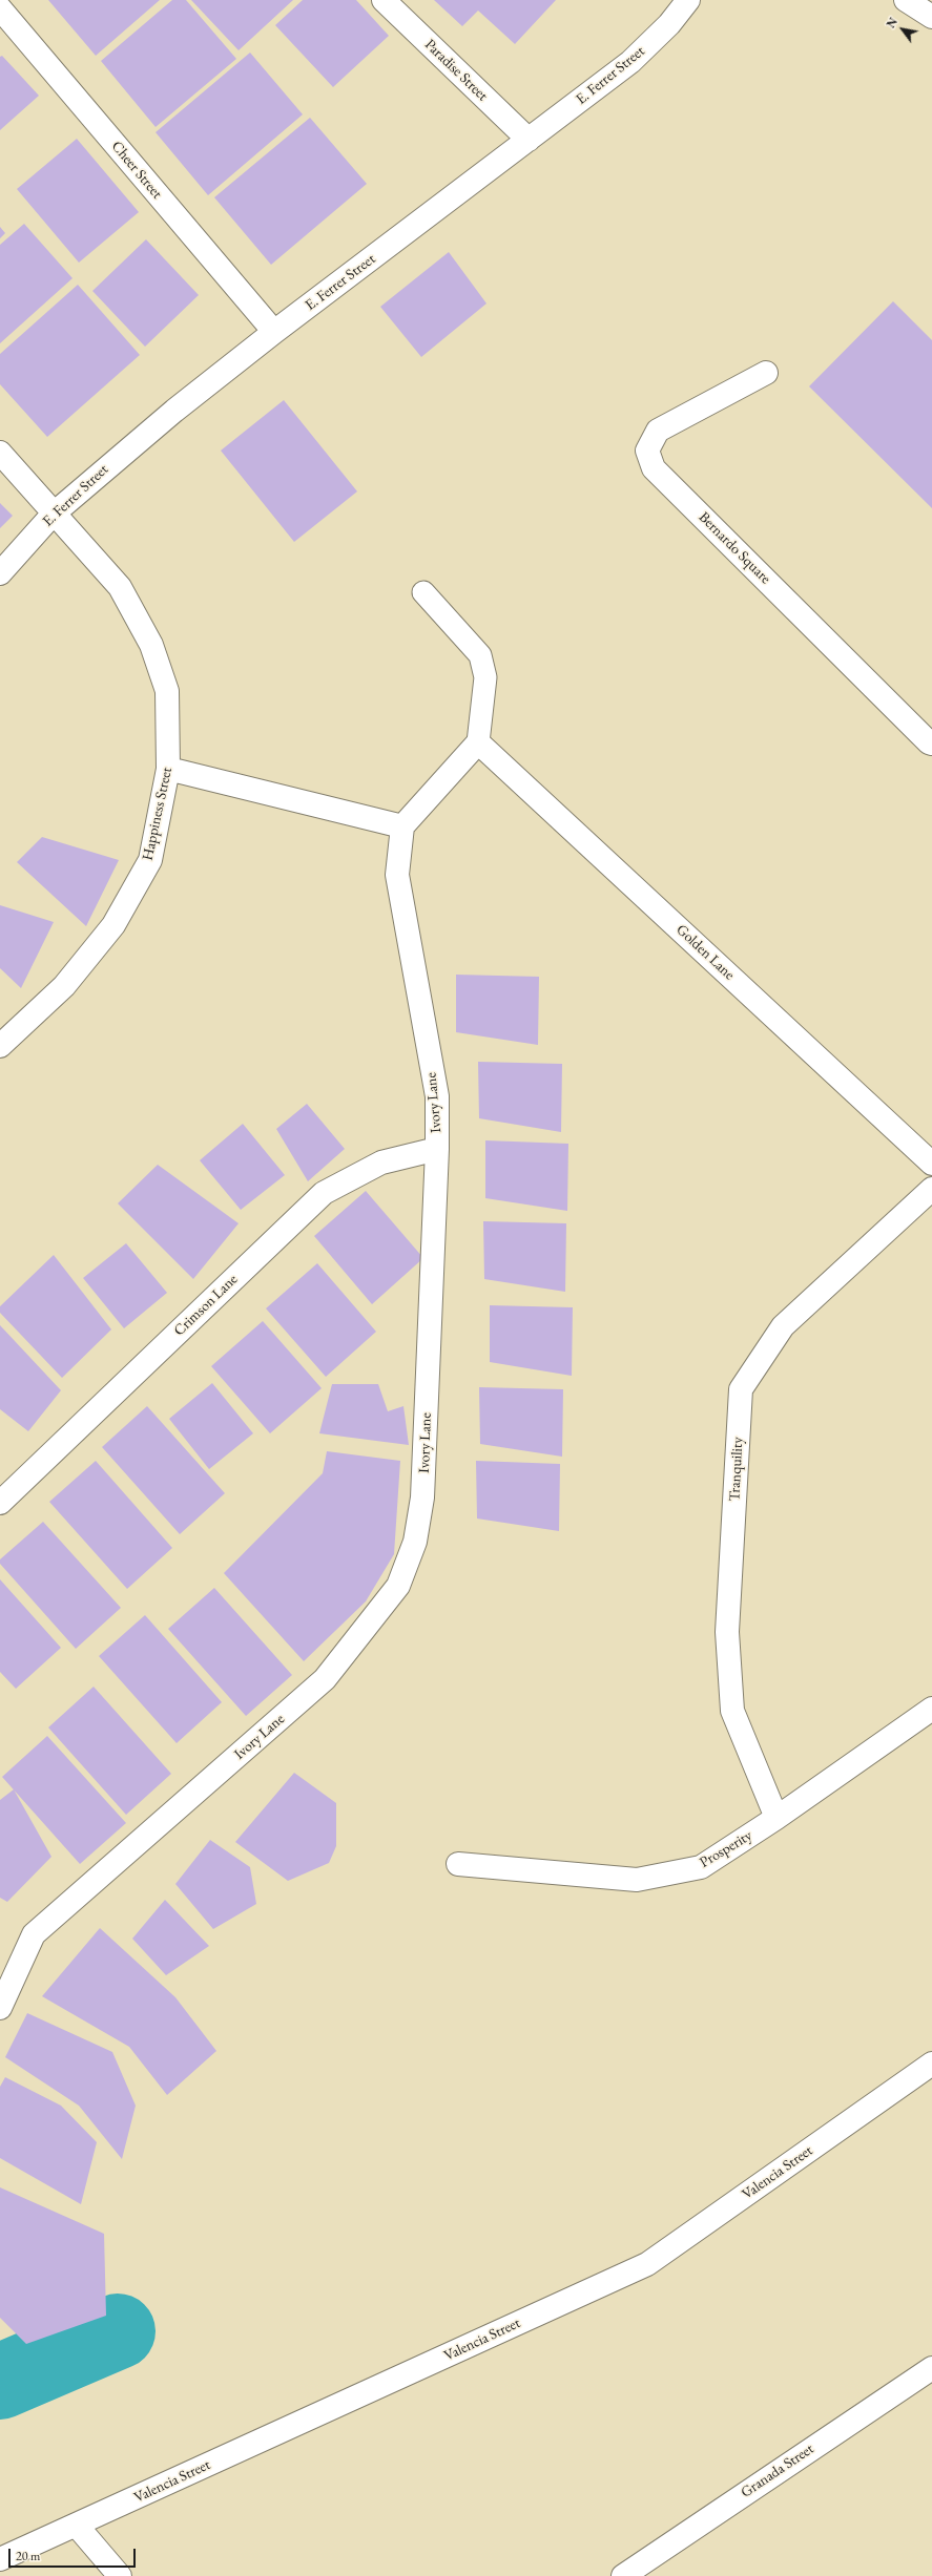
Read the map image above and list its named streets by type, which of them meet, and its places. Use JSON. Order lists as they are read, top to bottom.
{
  "streets": {
    "street": [
      "Paradise Street",
      "E. Ferrer Street",
      "Cheer Street",
      "Bernardo Square",
      "Happiness Street",
      "Golden Lane",
      "Ivory Lane",
      "Crimson Lane",
      "Tranquility",
      "Prosperity",
      "Valencia Street",
      "Granada Street"
    ]
  },
  "crossings": [
    ["Paradise Street", "E. Ferrer Street"],
    ["E. Ferrer Street", "Cheer Street"],
    ["E. Ferrer Street", "Happiness Street"],
    ["Ivory Lane", "Crimson Lane"],
    ["Tranquility", "Prosperity"]
  ],
  "scale_bar": "20 m",
  "north": "top left"
}
